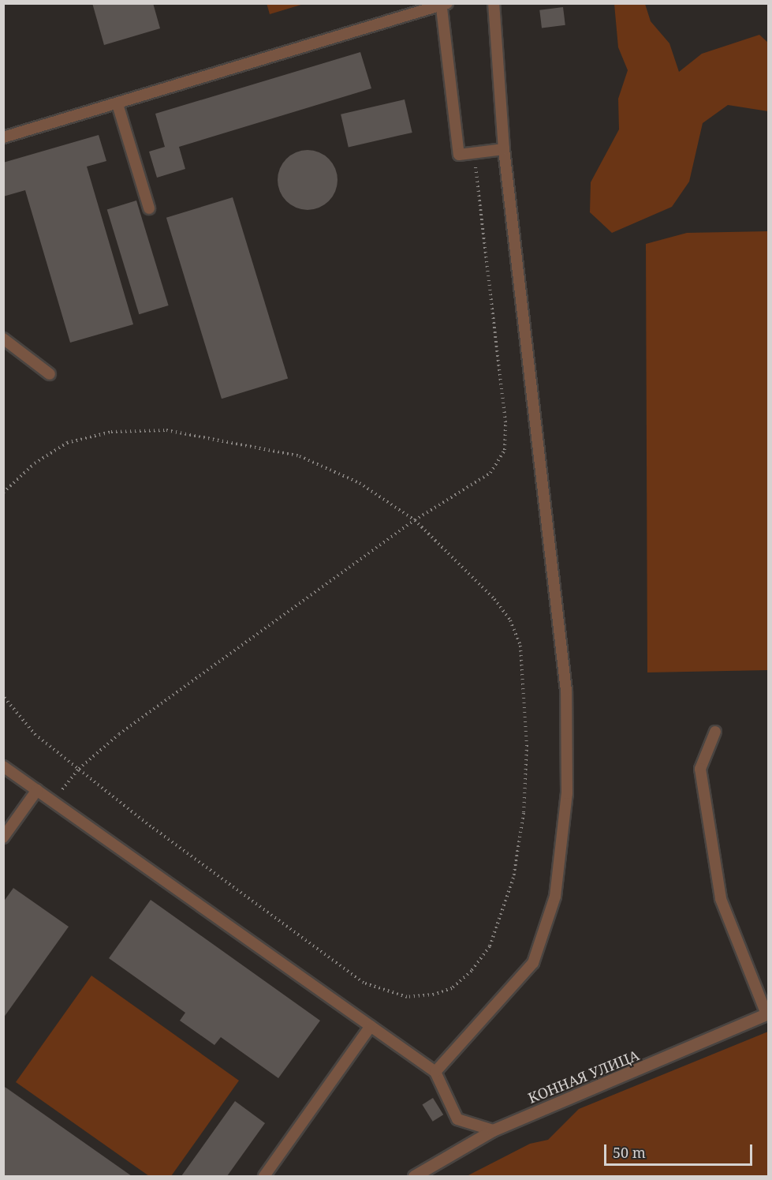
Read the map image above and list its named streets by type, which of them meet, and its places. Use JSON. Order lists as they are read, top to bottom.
{
  "streets": {
    "street": ["КОННАЯ УЛИЦА"]
  },
  "scale_bar": "50 m"
}
